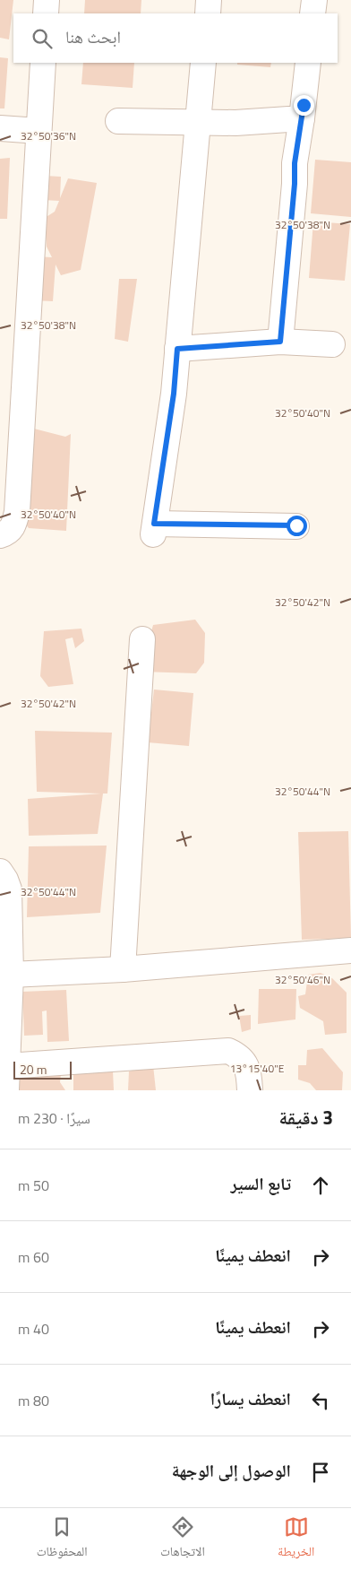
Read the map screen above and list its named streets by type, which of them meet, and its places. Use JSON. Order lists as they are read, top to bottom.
{
  "scale_bar": "20 m",
  "page": {
    "search": "ابحث هنا",
    "scale": "20 m",
    "heading": ["3 دقيقة", "سيرًا · 230 m"],
    "list": [
      ["تابع السير", "50 m"],
      ["انعطف يمينًا", "60 m"],
      ["انعطف يمينًا", "40 m"],
      ["انعطف يسارًا", "80 m"],
      "الوصول إلى الوجهة"
    ],
    "nav": ["الخريطة", "الاتجاهات", "المحفوظات"]
  },
  "coordinates": [
    "32°50'36\"N",
    "32°50'38\"N",
    "32°50'40\"N",
    "32°50'42\"N",
    "32°50'44\"N",
    "32°50'46\"N",
    "13°15'40\"E"
  ]
}
